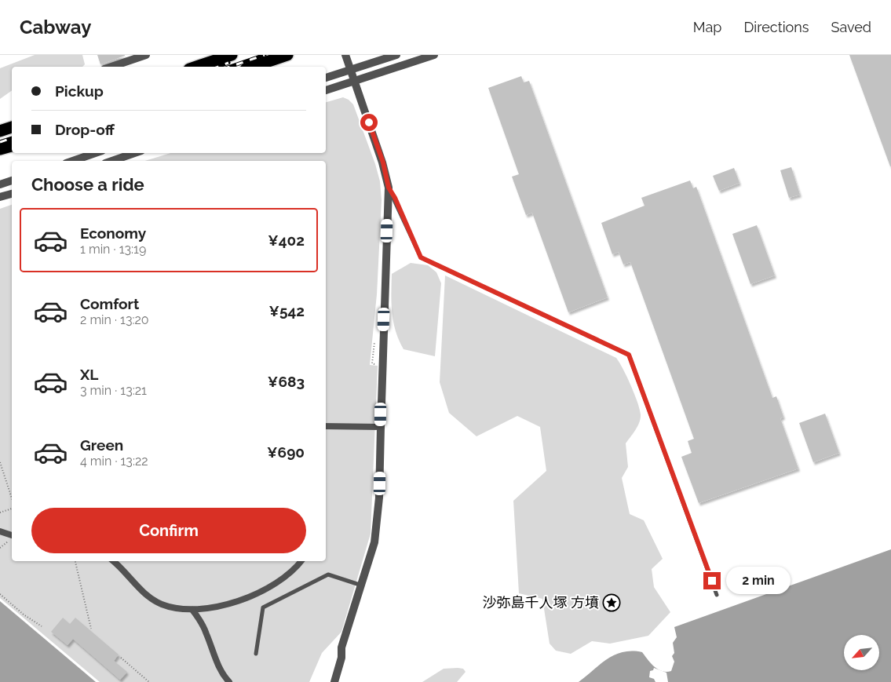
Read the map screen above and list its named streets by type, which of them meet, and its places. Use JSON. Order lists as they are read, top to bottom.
{
  "places": {
    "place": ["沙弥島千人塚 方墳"]
  },
  "north": "bottom left",
  "page": {
    "header": "Cabway",
    "nav": ["Map", "Directions", "Saved"],
    "banner": ["Pickup", "Drop-off"],
    "heading": "Choose a ride",
    "list": [
      {
        "name": "Economy",
        "note": "1 min · 13:19",
        "value": "¥402"
      },
      {
        "name": "Comfort",
        "note": "2 min · 13:20",
        "value": "¥542"
      },
      {
        "name": "XL",
        "note": "3 min · 13:21",
        "value": "¥683"
      },
      {
        "name": "Green",
        "note": "4 min · 13:22",
        "value": "¥690"
      }
    ],
    "buttons": "Confirm",
    "bubble": "2 min"
  }
}
